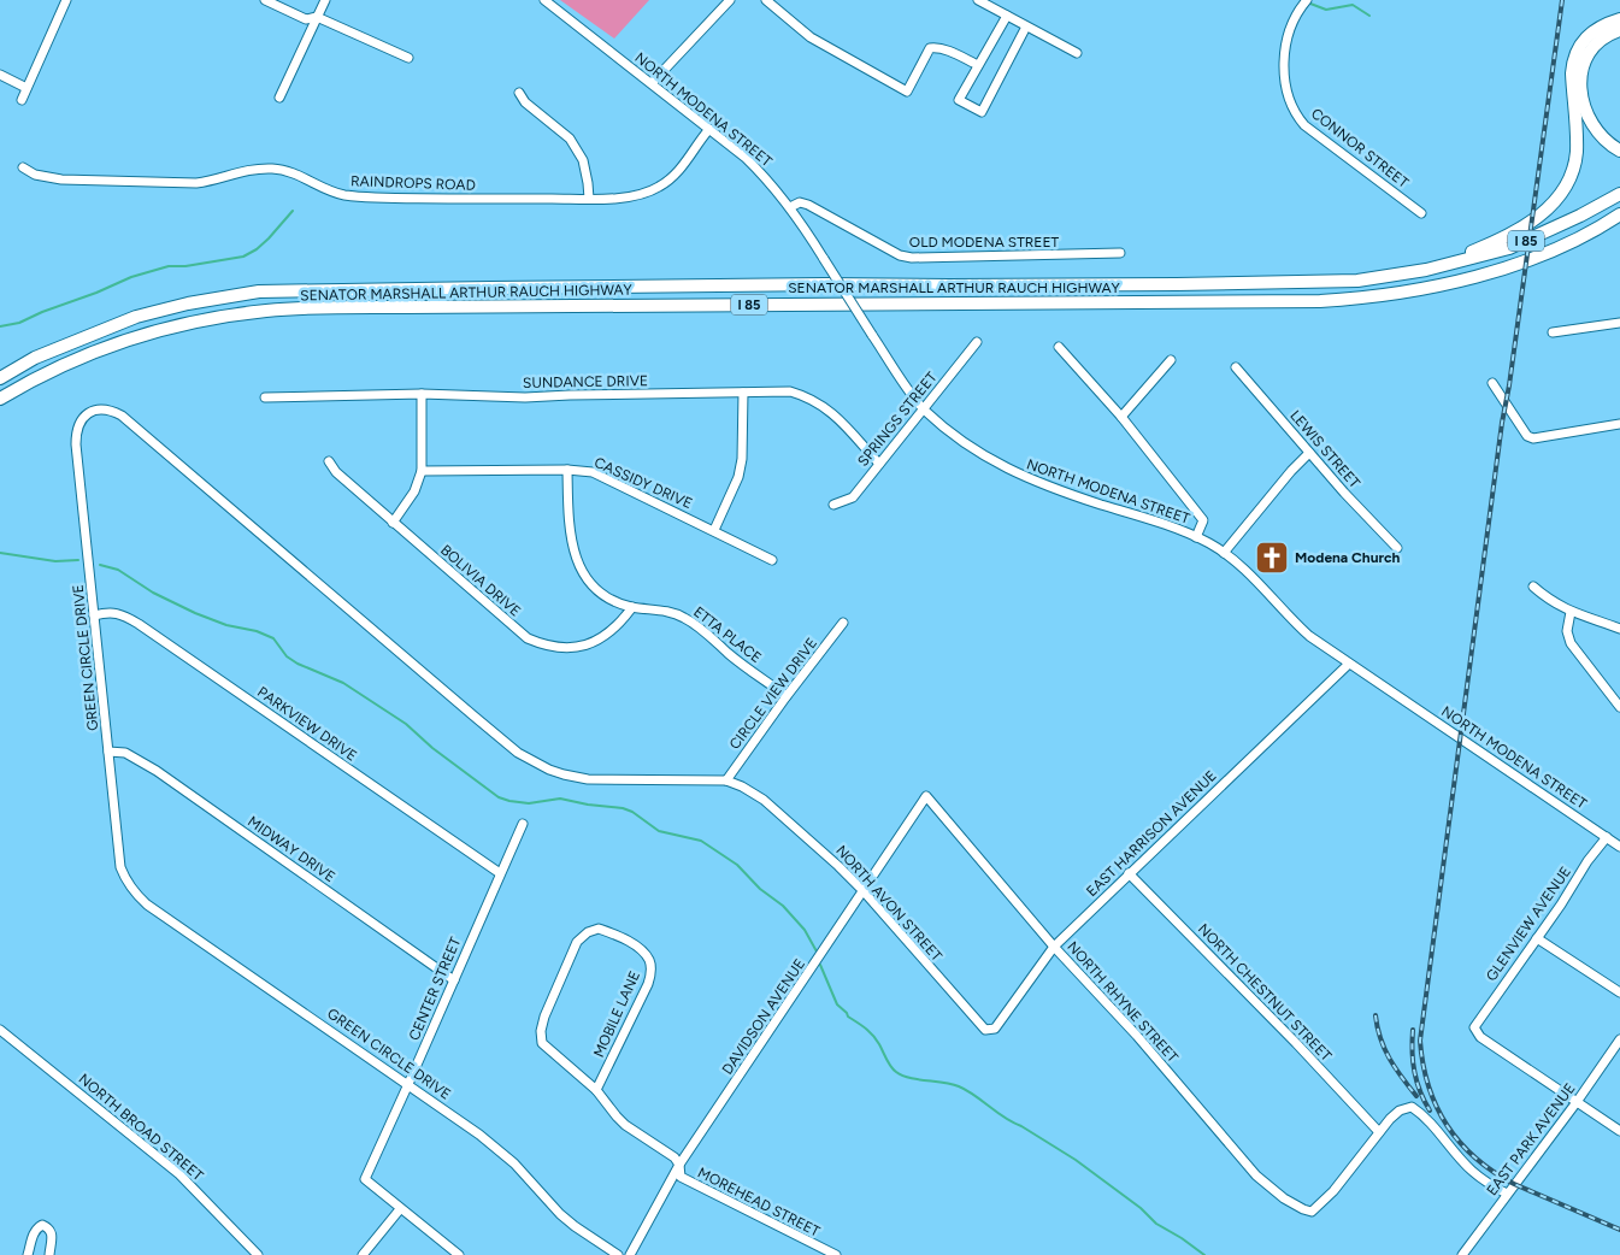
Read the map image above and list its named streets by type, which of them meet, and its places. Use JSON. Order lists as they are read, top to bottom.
{
  "streets": {
    "highway": ["I 85", "SENATOR MARSHALL ARTHUR RAUCH HIGHWAY"],
    "street": [
      "NORTH MODENA STREET",
      "CONNOR STREET",
      "RAINDROPS ROAD",
      "OLD MODENA STREET",
      "SUNDANCE DRIVE",
      "SPRINGS STREET",
      "LEWIS STREET",
      "CASSIDY DRIVE",
      "BOLIVIA DRIVE",
      "ETTA PLACE",
      "GREEN CIRCLE DRIVE",
      "CIRCLE VIEW DRIVE",
      "PARKVIEW DRIVE",
      "EAST HARRISON AVENUE",
      "MIDWAY DRIVE",
      "NORTH AVON STREET",
      "GLENVIEW AVENUE",
      "CENTER STREET",
      "NORTH CHESTNUT STREET",
      "NORTH RHYNE STREET",
      "MOBILE LANE",
      "DAVIDSON AVENUE",
      "NORTH BROAD STREET",
      "EAST PARK AVENUE",
      "MOREHEAD STREET"
    ]
  },
  "crossings": [
    ["NORTH MODENA STREET", "RAINDROPS ROAD"],
    ["NORTH MODENA STREET", "OLD MODENA STREET"],
    ["NORTH MODENA STREET", "SPRINGS STREET"],
    ["NORTH MODENA STREET", "EAST HARRISON AVENUE"],
    ["NORTH MODENA STREET", "GLENVIEW AVENUE"],
    ["SUNDANCE DRIVE", "SPRINGS STREET"],
    ["CASSIDY DRIVE", "ETTA PLACE"],
    ["BOLIVIA DRIVE", "ETTA PLACE"],
    ["ETTA PLACE", "CIRCLE VIEW DRIVE"],
    ["GREEN CIRCLE DRIVE", "PARKVIEW DRIVE"],
    ["GREEN CIRCLE DRIVE", "MIDWAY DRIVE"],
    ["GREEN CIRCLE DRIVE", "NORTH AVON STREET"],
    ["GREEN CIRCLE DRIVE", "CENTER STREET"],
    ["CIRCLE VIEW DRIVE", "NORTH AVON STREET"],
    ["PARKVIEW DRIVE", "CENTER STREET"],
    ["EAST HARRISON AVENUE", "NORTH AVON STREET"],
    ["EAST HARRISON AVENUE", "NORTH CHESTNUT STREET"],
    ["EAST HARRISON AVENUE", "NORTH RHYNE STREET"],
    ["MIDWAY DRIVE", "CENTER STREET"],
    ["NORTH AVON STREET", "DAVIDSON AVENUE"],
    ["GLENVIEW AVENUE", "EAST PARK AVENUE"],
    ["NORTH CHESTNUT STREET", "NORTH RHYNE STREET"],
    ["NORTH RHYNE STREET", "DAVIDSON AVENUE"],
    ["MOBILE LANE", "DAVIDSON AVENUE"],
    ["MOBILE LANE", "MOREHEAD STREET"],
    ["DAVIDSON AVENUE", "MOREHEAD STREET"]
  ],
  "places": {
    "church": ["Modena Church"]
  }
}
